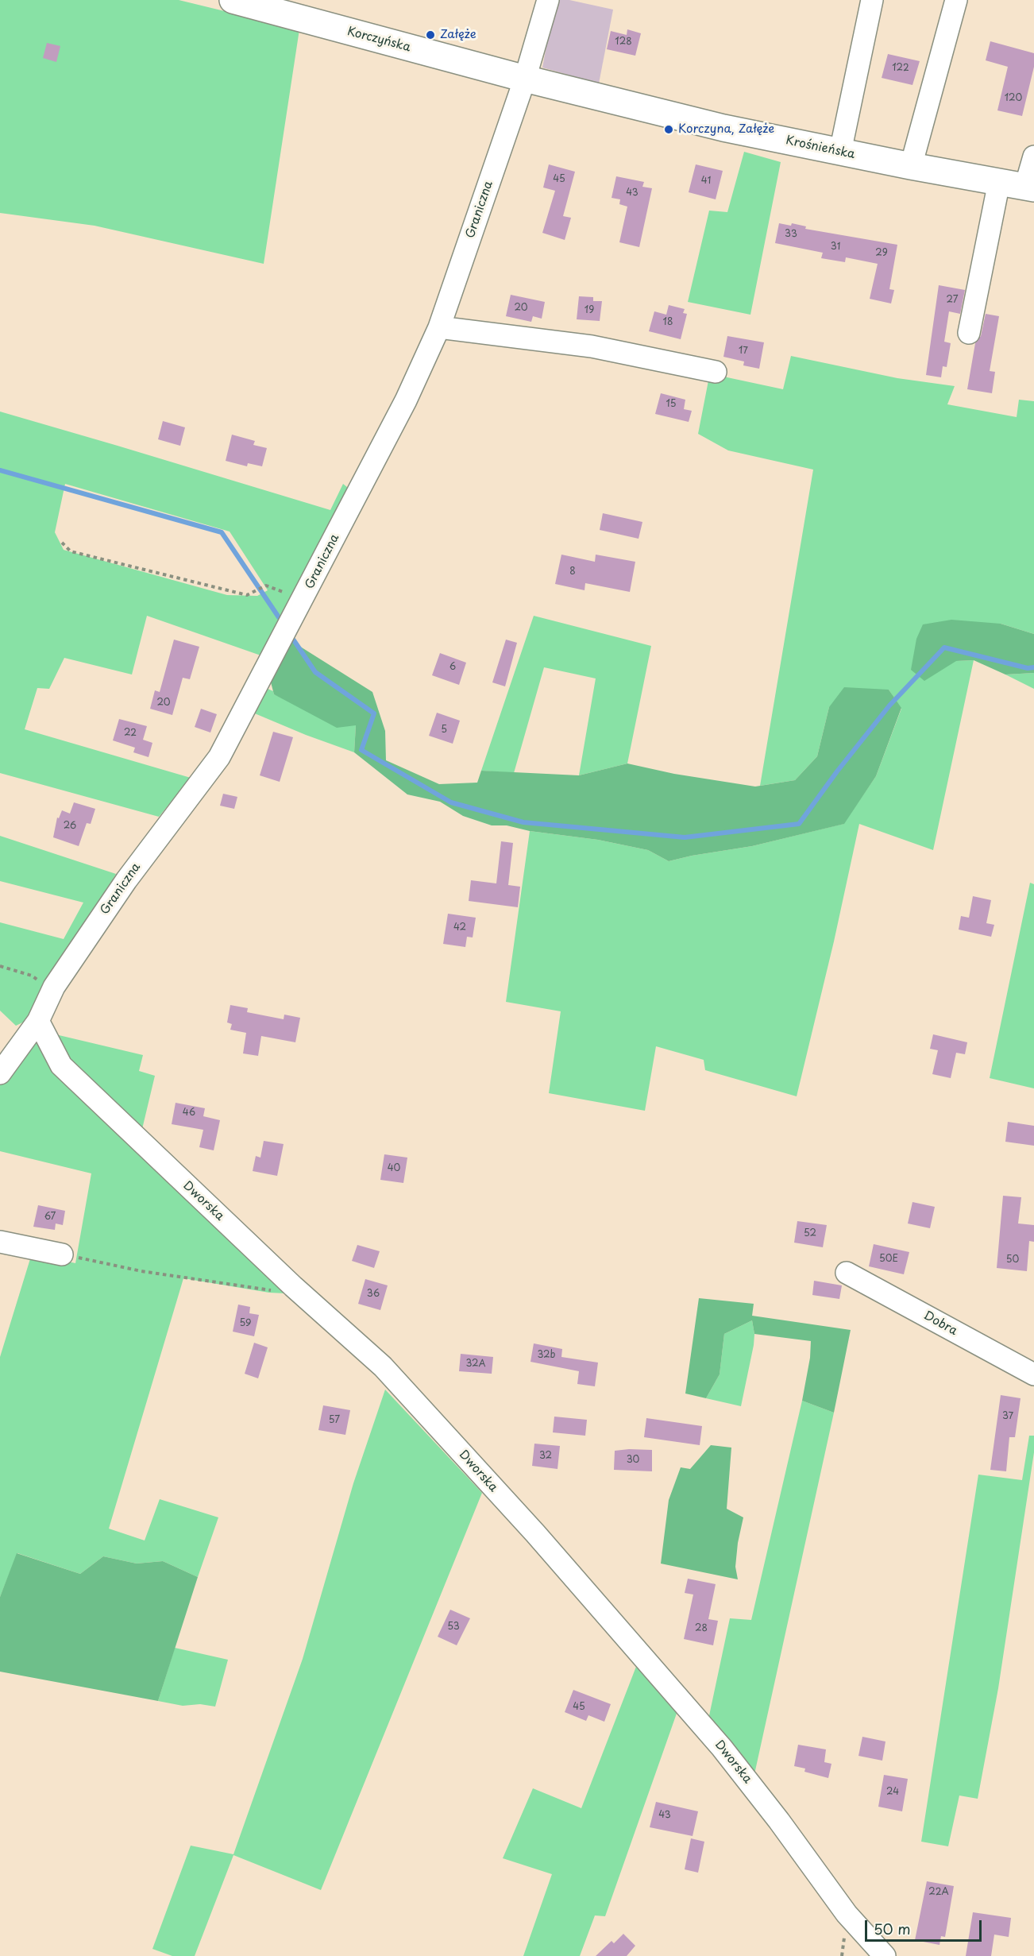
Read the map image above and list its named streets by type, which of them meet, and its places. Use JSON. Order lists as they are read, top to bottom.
{
  "streets": {
    "main road": ["Korczyńska", "Krośnieńska"],
    "street": ["Graniczna", "Dworska", "Dobra"]
  },
  "crossings": [
    ["Korczyńska", "Krośnieńska"],
    ["Korczyńska", "Graniczna"],
    ["Krośnieńska", "Graniczna"],
    ["Graniczna", "Dworska"]
  ],
  "places": ["Załęże", "Korczyna, Załęże"],
  "house_numbers": [
    "128",
    "122",
    "120",
    "45",
    "41",
    "43",
    "33",
    "31",
    "29",
    "27",
    "20",
    "19",
    "18",
    "17",
    "15",
    "8",
    "6",
    "20",
    "5",
    "22",
    "26",
    "42",
    "46",
    "40",
    "67",
    "52",
    "50E",
    "50",
    "36",
    "59",
    "32b",
    "32A",
    "37",
    "57",
    "32",
    "30",
    "53",
    "28",
    "45",
    "24",
    "43",
    "22A"
  ],
  "scale_bar": "50 m"
}
